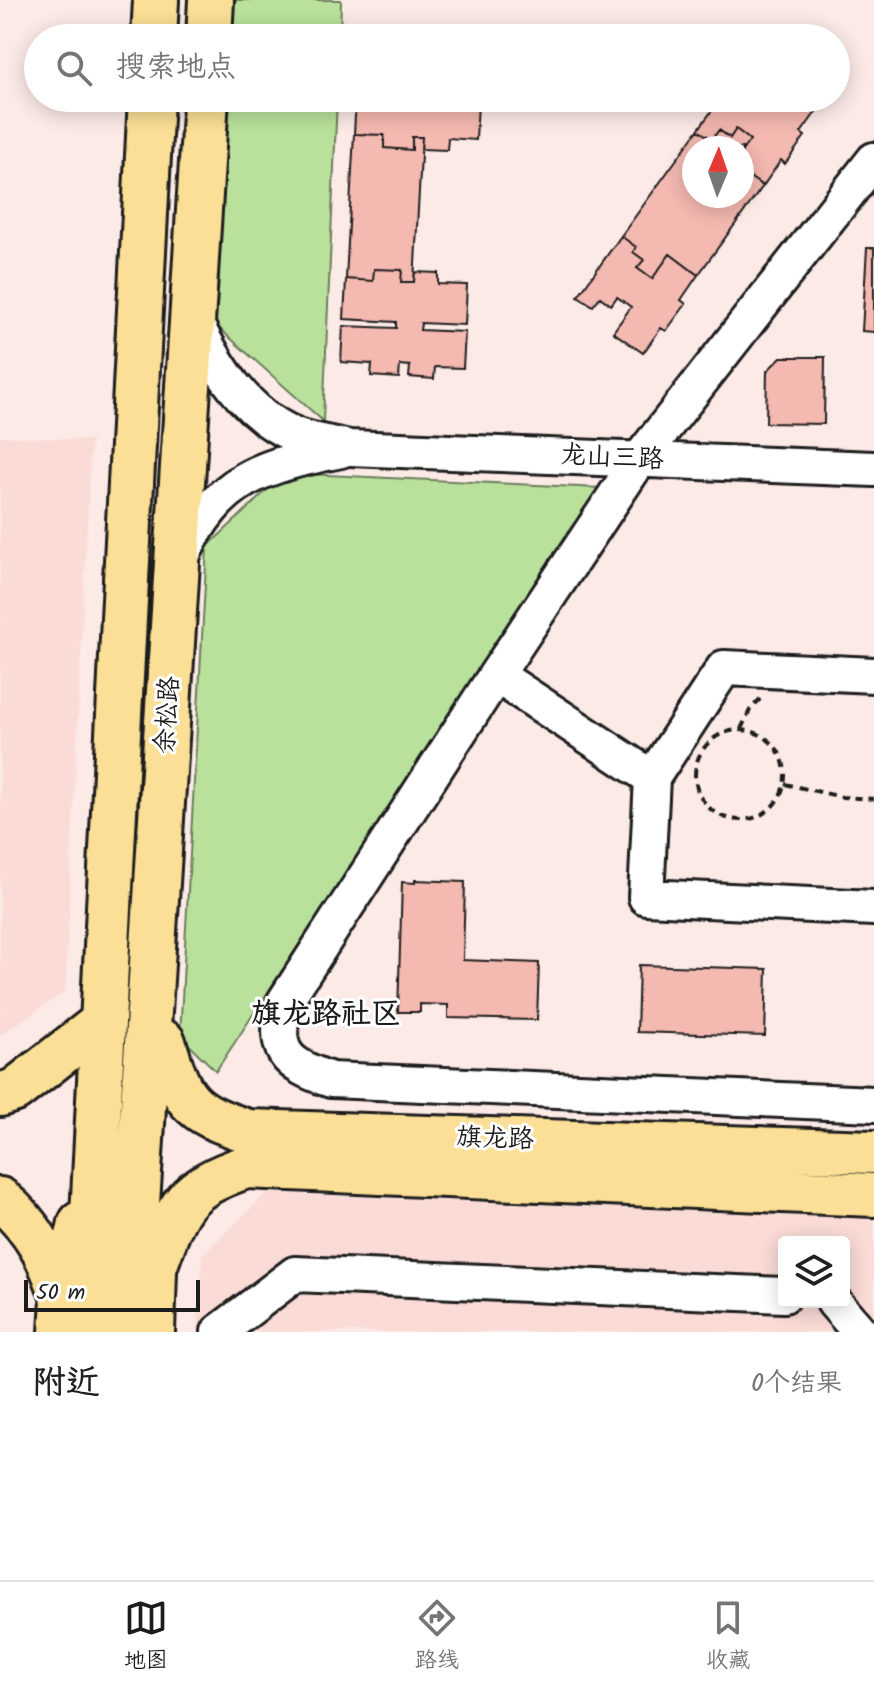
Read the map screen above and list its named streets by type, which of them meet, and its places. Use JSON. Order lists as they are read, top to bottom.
{
  "streets": {
    "highway": ["余松路"],
    "main road": ["旗龙路"],
    "street": ["龙山三路"]
  },
  "districts": ["旗龙路社区"],
  "scale_bar": "50 m",
  "north": "top",
  "page": {
    "search": "搜索地点",
    "scale": "50 m",
    "heading": ["附近", "0个结果"],
    "nav": ["地图", "路线", "收藏"]
  }
}
